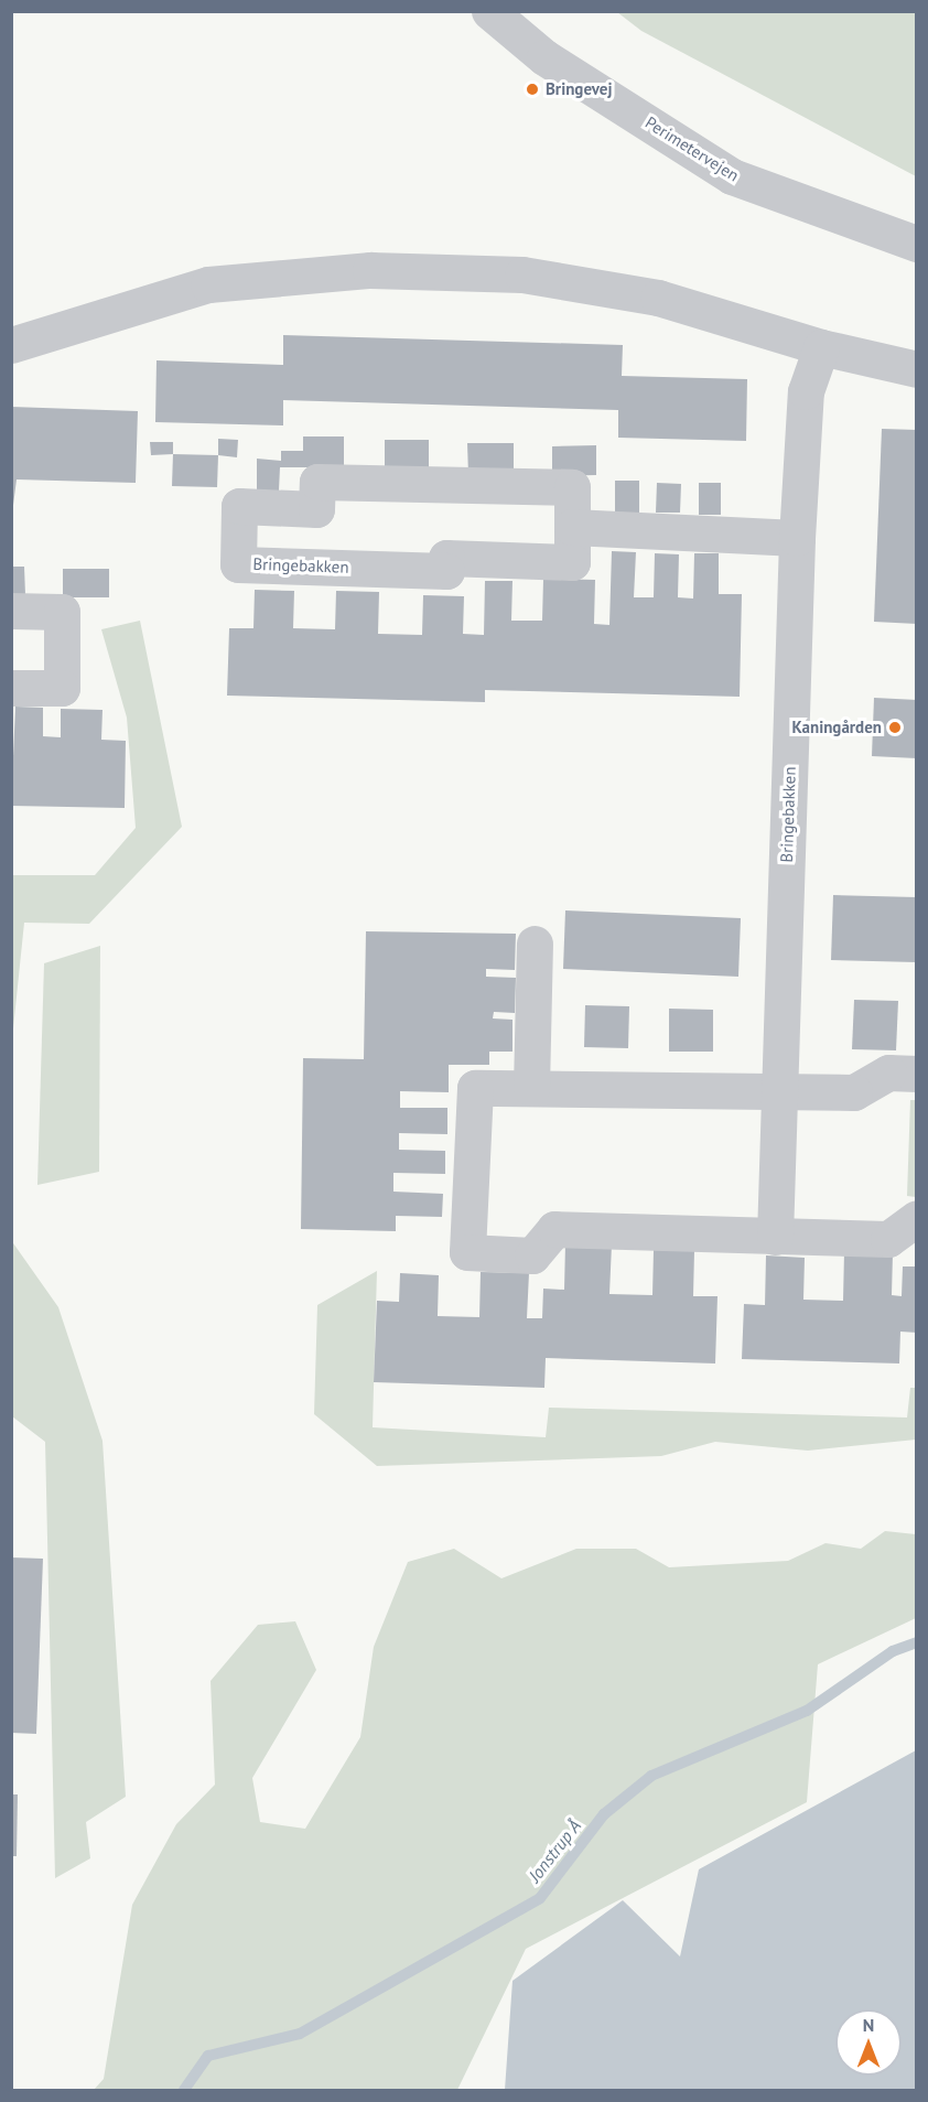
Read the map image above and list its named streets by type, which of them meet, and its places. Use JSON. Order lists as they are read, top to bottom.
{
  "streets": {
    "street": ["Perimetervejen", "Bringebakken"]
  },
  "water": ["Jonstrup Å"],
  "places": ["Bringevej", "Kaningården"],
  "north": "top"
}
